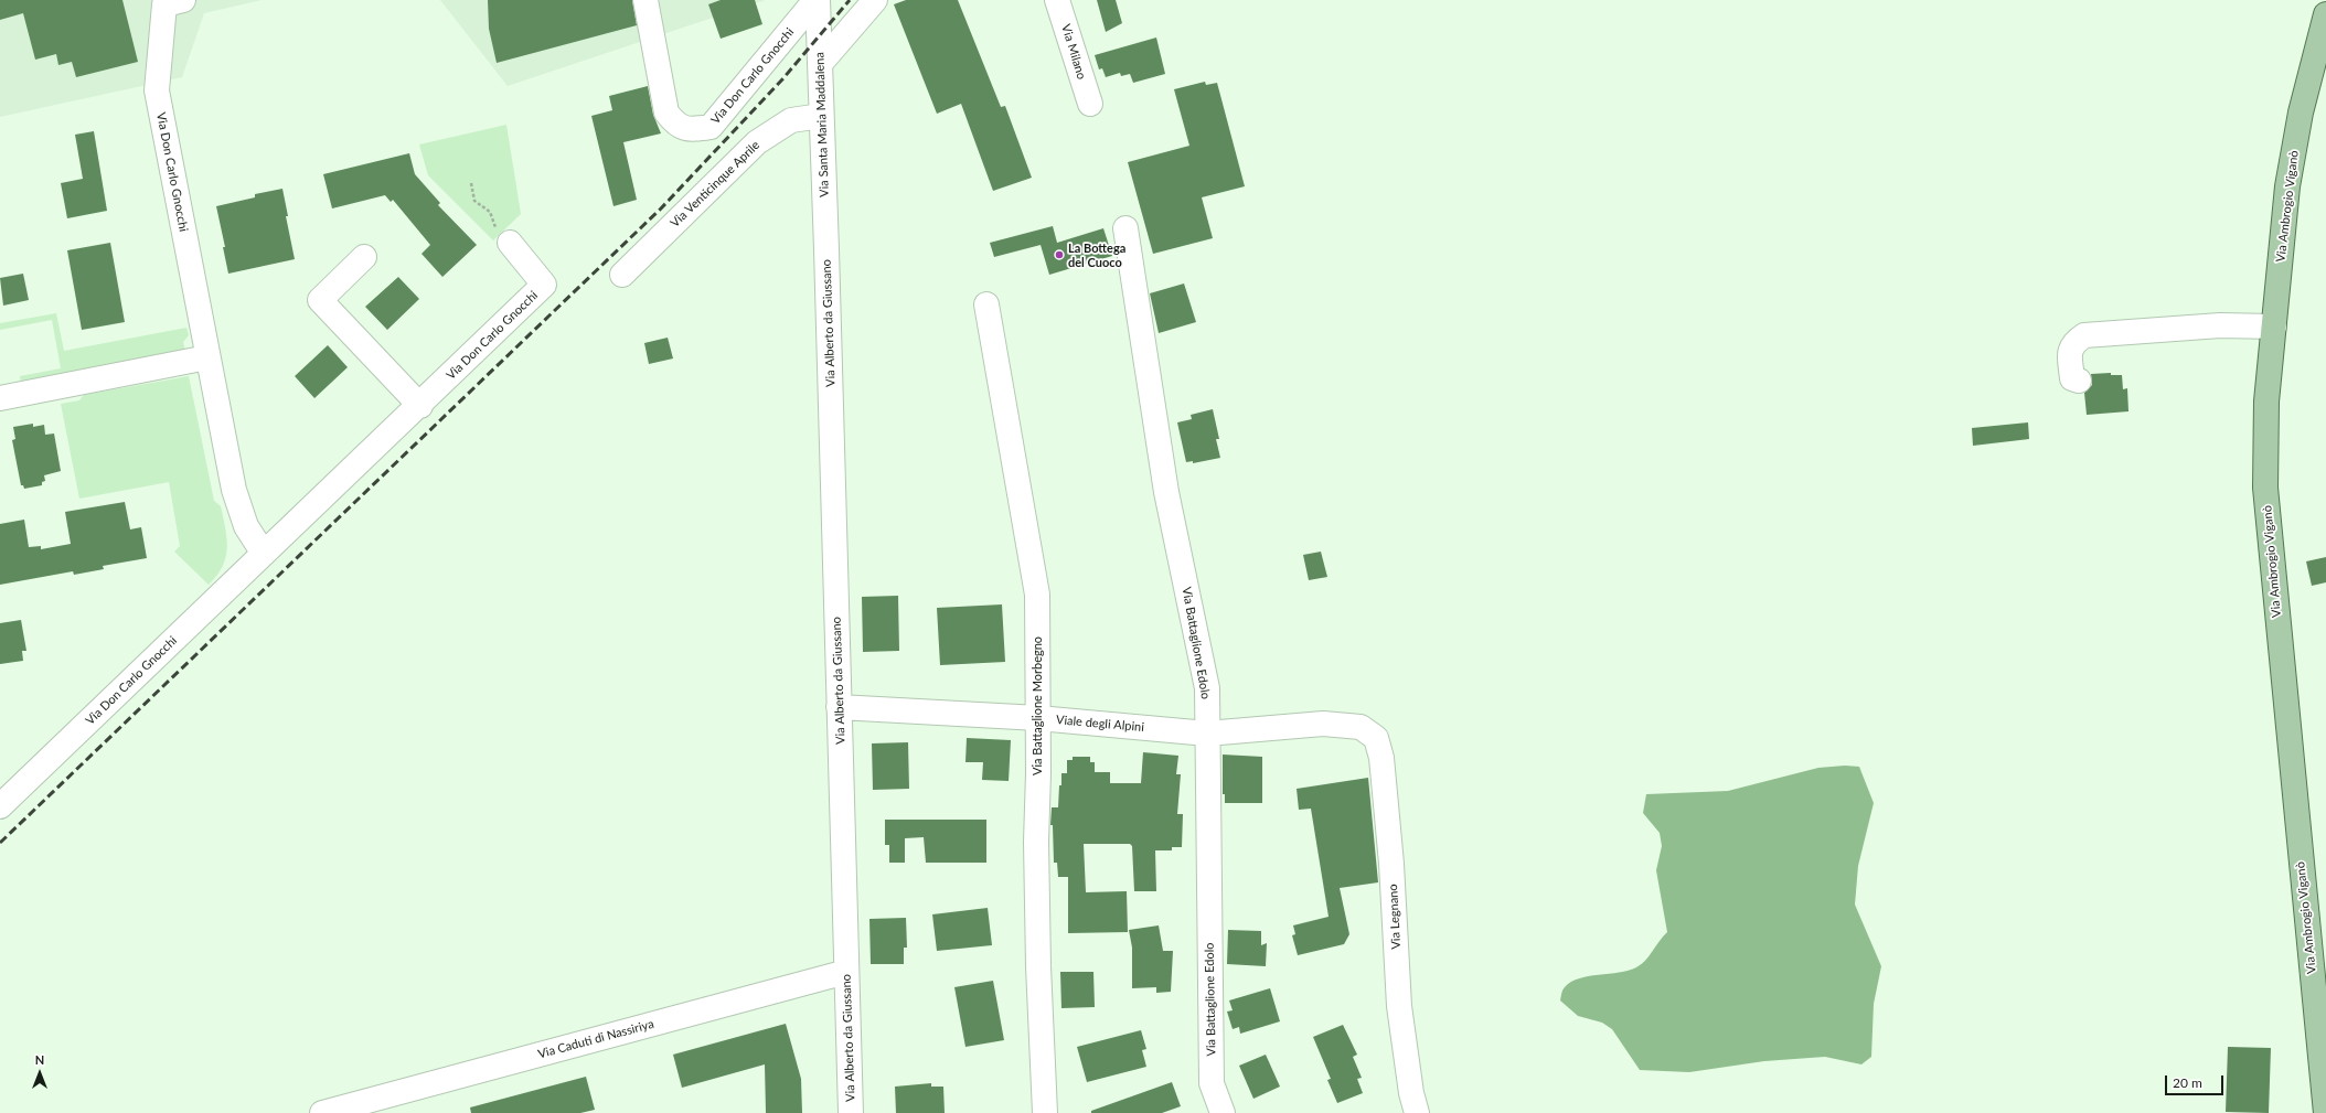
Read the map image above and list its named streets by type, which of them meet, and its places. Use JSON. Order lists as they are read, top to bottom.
{
  "streets": {
    "main road": ["Via Ambrogio Viganò"],
    "street": [
      "Via Milano",
      "Via Don Carlo Gnocchi",
      "Via Santa Maria Maddalena",
      "Via Venticinque Aprile",
      "Via Alberto da Giussano",
      "Via Battaglione Edolo",
      "Via Battaglione Morbegno",
      "Viale degli Alpini",
      "Via Legnano",
      "Via Caduti di Nassiriya"
    ]
  },
  "crossings": [
    ["Via Don Carlo Gnocchi", "Via Santa Maria Maddalena"],
    ["Via Santa Maria Maddalena", "Via Venticinque Aprile"],
    ["Via Santa Maria Maddalena", "Via Alberto da Giussano"],
    ["Via Alberto da Giussano", "Viale degli Alpini"],
    ["Via Alberto da Giussano", "Via Caduti di Nassiriya"],
    ["Via Battaglione Edolo", "Viale degli Alpini"],
    ["Via Battaglione Morbegno", "Viale degli Alpini"],
    ["Viale degli Alpini", "Via Legnano"]
  ],
  "places": ["La Bottega del Cuoco"],
  "scale_bar": "20 m",
  "north": "top"
}
